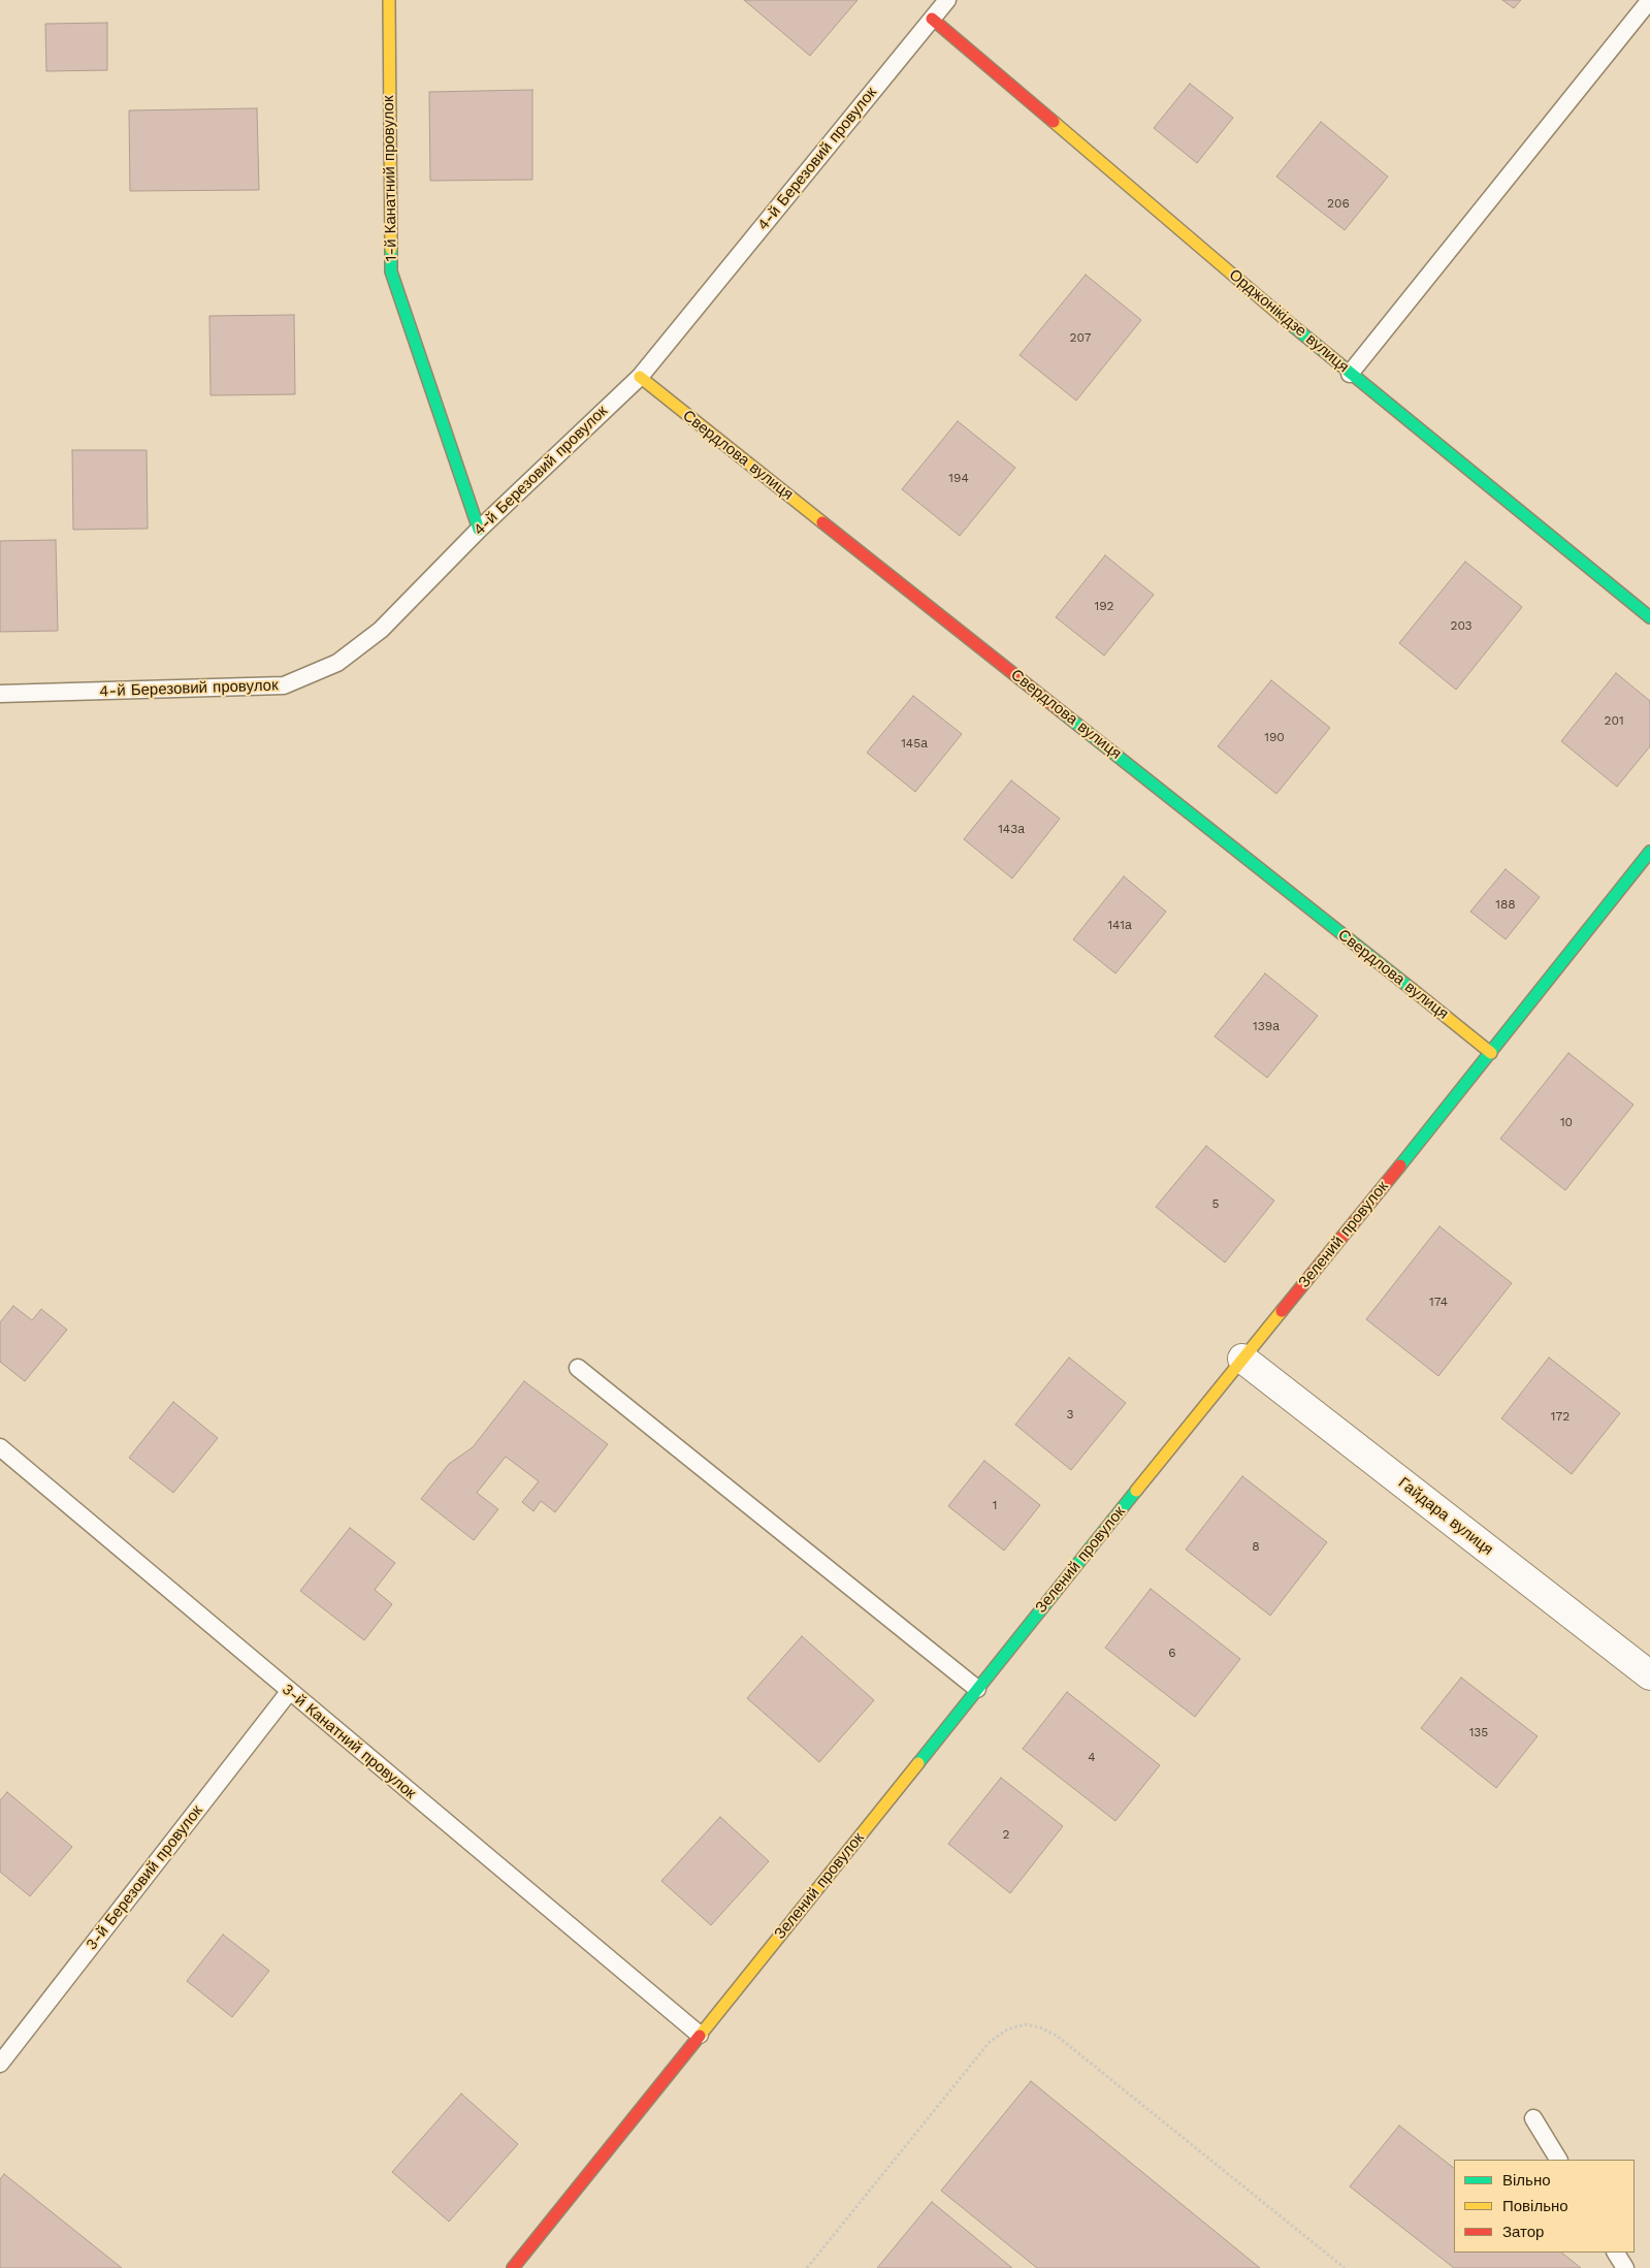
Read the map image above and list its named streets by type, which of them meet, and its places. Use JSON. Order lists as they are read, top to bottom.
{
  "streets": {
    "street": [
      "1-й Канатний провулок",
      "Орджонікідзе вулиця",
      "Свердлова вулиця",
      "Зелений провулок",
      "Гайдара вулиця"
    ],
    "lane": ["4-й Березовий провулок", "3-й Канатний провулок", "3-й Березовий провулок"]
  },
  "crossings": [
    ["4-й Березовий провулок", "1-й Канатний провулок"],
    ["4-й Березовий провулок", "Орджонікідзе вулиця"],
    ["4-й Березовий провулок", "Свердлова вулиця"],
    ["Свердлова вулиця", "Зелений провулок"],
    ["Зелений провулок", "Гайдара вулиця"],
    ["Зелений провулок", "3-й Канатний провулок"],
    ["3-й Канатний провулок", "3-й Березовий провулок"]
  ],
  "house_numbers": [
    "206",
    "207",
    "194",
    "192",
    "203",
    "201",
    "190",
    "145а",
    "143а",
    "188",
    "141а",
    "139а",
    "10",
    "5",
    "174",
    "3",
    "172",
    "1",
    "8",
    "6",
    "135",
    "4",
    "2"
  ],
  "legend": ["Вільно", "Повільно", "Затор"]
}
